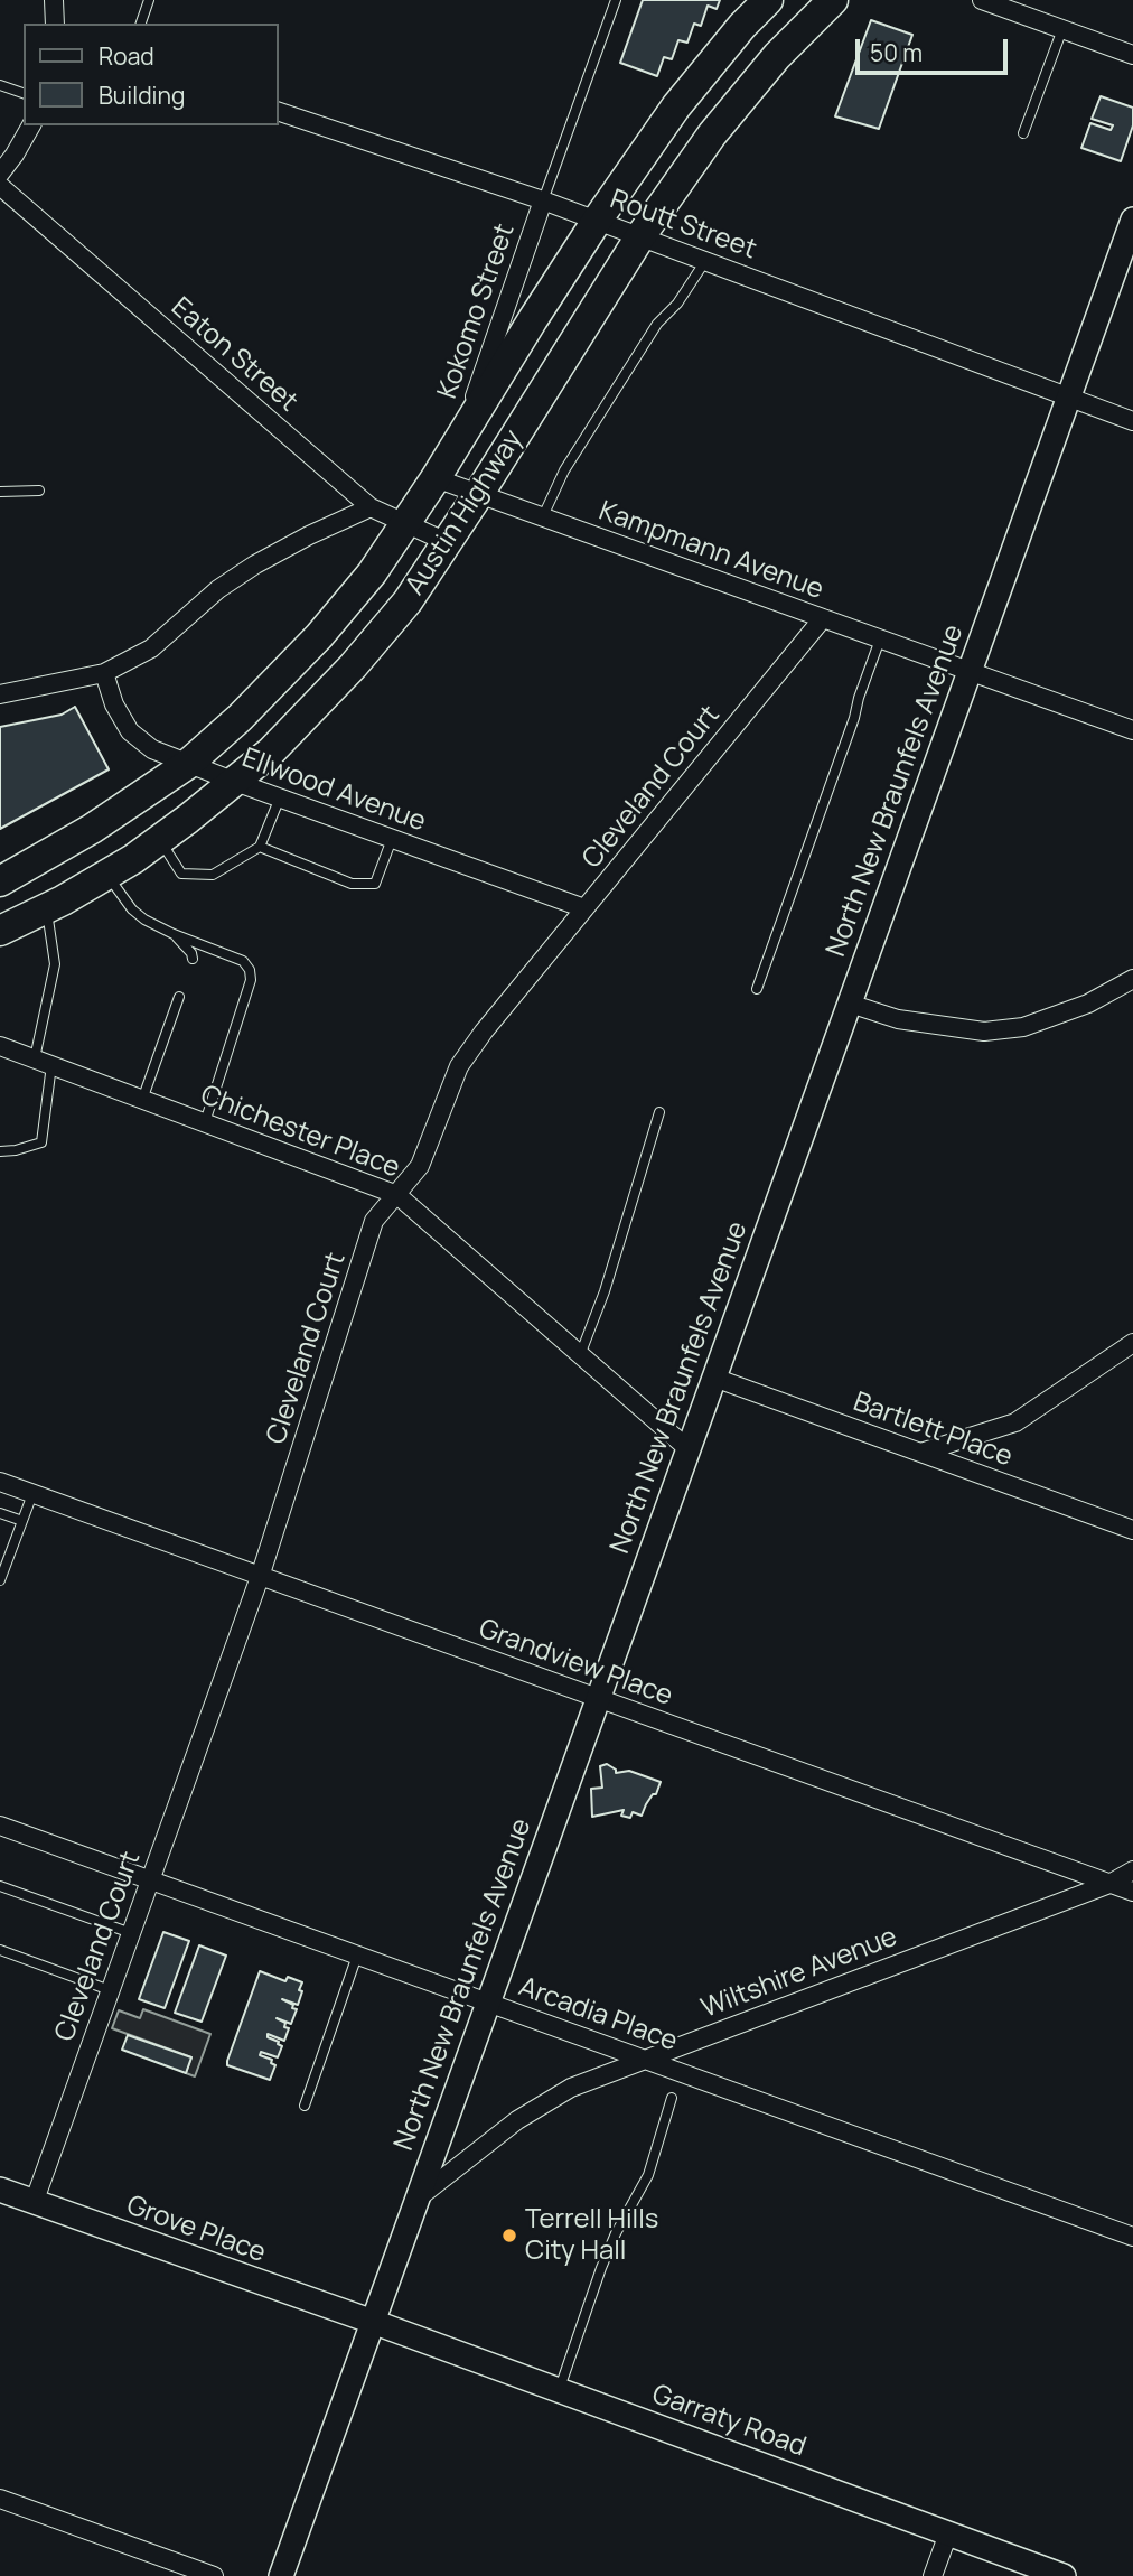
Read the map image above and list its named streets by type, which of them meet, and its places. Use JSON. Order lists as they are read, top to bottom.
{
  "streets": {
    "main road": ["Austin Highway"],
    "street": [
      "Routt Street",
      "Kokomo Street",
      "Eaton Street",
      "Kampmann Avenue",
      "Cleveland Court",
      "Ellwood Avenue",
      "North New Braunfels Avenue",
      "Chichester Place",
      "Bartlett Place",
      "Grandview Place",
      "Wiltshire Avenue",
      "Arcadia Place",
      "Grove Place",
      "Garraty Road"
    ]
  },
  "crossings": [
    ["Routt Street", "Kokomo Street"],
    ["Routt Street", "Austin Highway"],
    ["Routt Street", "North New Braunfels Avenue"],
    ["Kokomo Street", "Austin Highway"],
    ["Eaton Street", "Austin Highway"],
    ["Austin Highway", "Kampmann Avenue"],
    ["Austin Highway", "Ellwood Avenue"],
    ["Kampmann Avenue", "Cleveland Court"],
    ["Kampmann Avenue", "North New Braunfels Avenue"],
    ["Cleveland Court", "Ellwood Avenue"],
    ["Cleveland Court", "Chichester Place"],
    ["Cleveland Court", "Grandview Place"],
    ["Cleveland Court", "Arcadia Place"],
    ["Cleveland Court", "Grove Place"],
    ["North New Braunfels Avenue", "Chichester Place"],
    ["North New Braunfels Avenue", "Bartlett Place"],
    ["North New Braunfels Avenue", "Grandview Place"],
    ["North New Braunfels Avenue", "Wiltshire Avenue"],
    ["North New Braunfels Avenue", "Arcadia Place"],
    ["North New Braunfels Avenue", "Grove Place"],
    ["North New Braunfels Avenue", "Garraty Road"],
    ["Grandview Place", "Wiltshire Avenue"],
    ["Wiltshire Avenue", "Arcadia Place"],
    ["Grove Place", "Garraty Road"]
  ],
  "places": ["Terrell Hills City Hall"],
  "legend": ["Road", "Building"],
  "scale_bar": "50 m"
}
